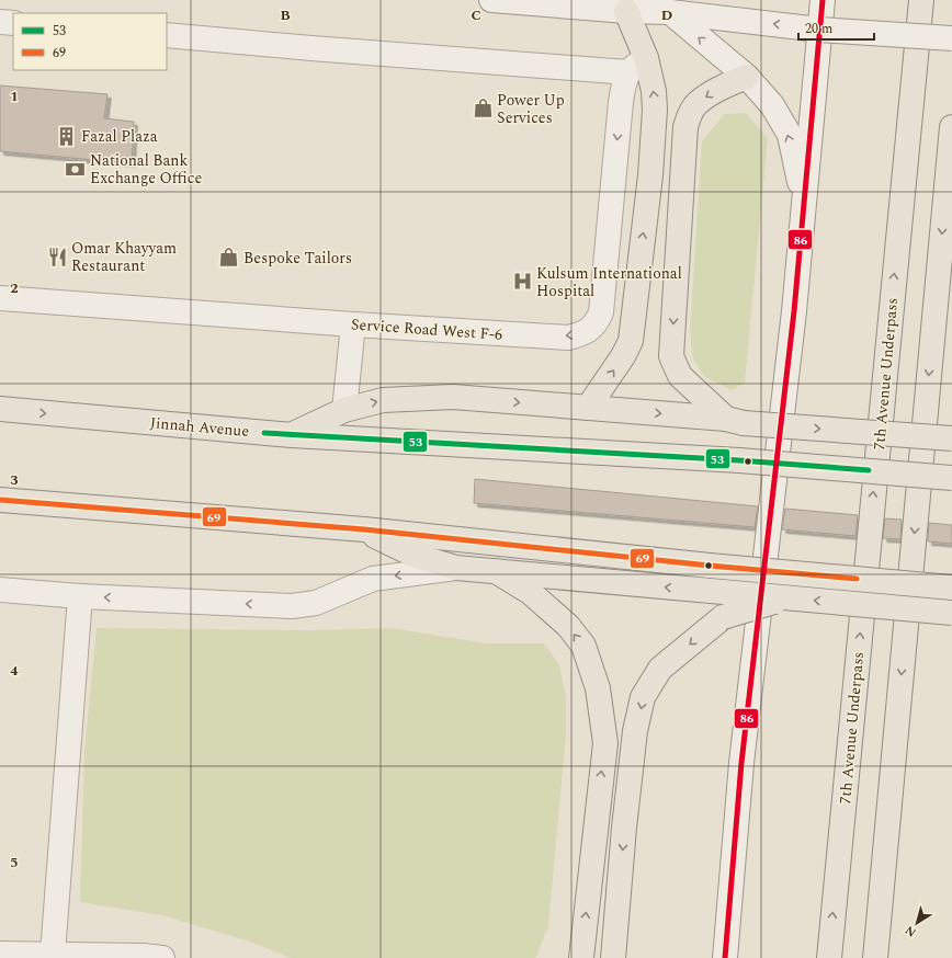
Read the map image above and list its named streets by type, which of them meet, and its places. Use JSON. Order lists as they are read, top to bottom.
{
  "streets": {
    "main road": ["7th Avenue Underpass", "Jinnah Avenue"],
    "street": ["Service Road West F-6"]
  },
  "places": {
    "shop": ["Power Up Services", "Bespoke Tailors"],
    "building": ["Fazal Plaza"],
    "bank": ["National Bank Exchange Office"],
    "restaurant": ["Omar Khayyam Restaurant"],
    "hospital": ["Kulsum International Hospital"]
  },
  "lines": ["transit line 86", "transit line 53", "transit line 69"],
  "legend": ["53", "69"],
  "scale_bar": "20 m",
  "north": "bottom left",
  "grid": {
    "columns": ["B", "C", "D"],
    "rows": [
      "1",
      "2",
      "3",
      "4",
      "5"
    ]
  }
}
